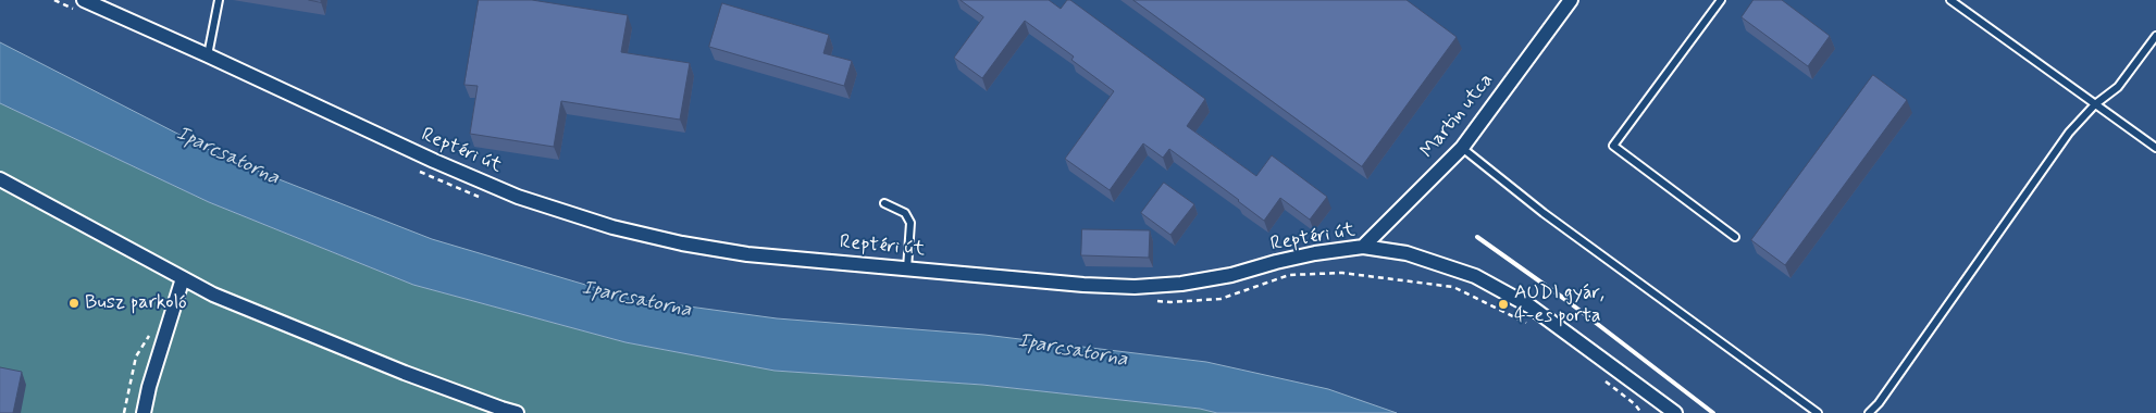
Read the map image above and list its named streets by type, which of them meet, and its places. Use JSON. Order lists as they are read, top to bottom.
{
  "streets": {
    "street": ["Martin utca", "Reptéri út"]
  },
  "crossings": [
    ["Martin utca", "Reptéri út"]
  ],
  "water": ["Iparcsatorna"],
  "places": ["Busz parkoló", "AUDI gyár, 4-es porta"]
}
